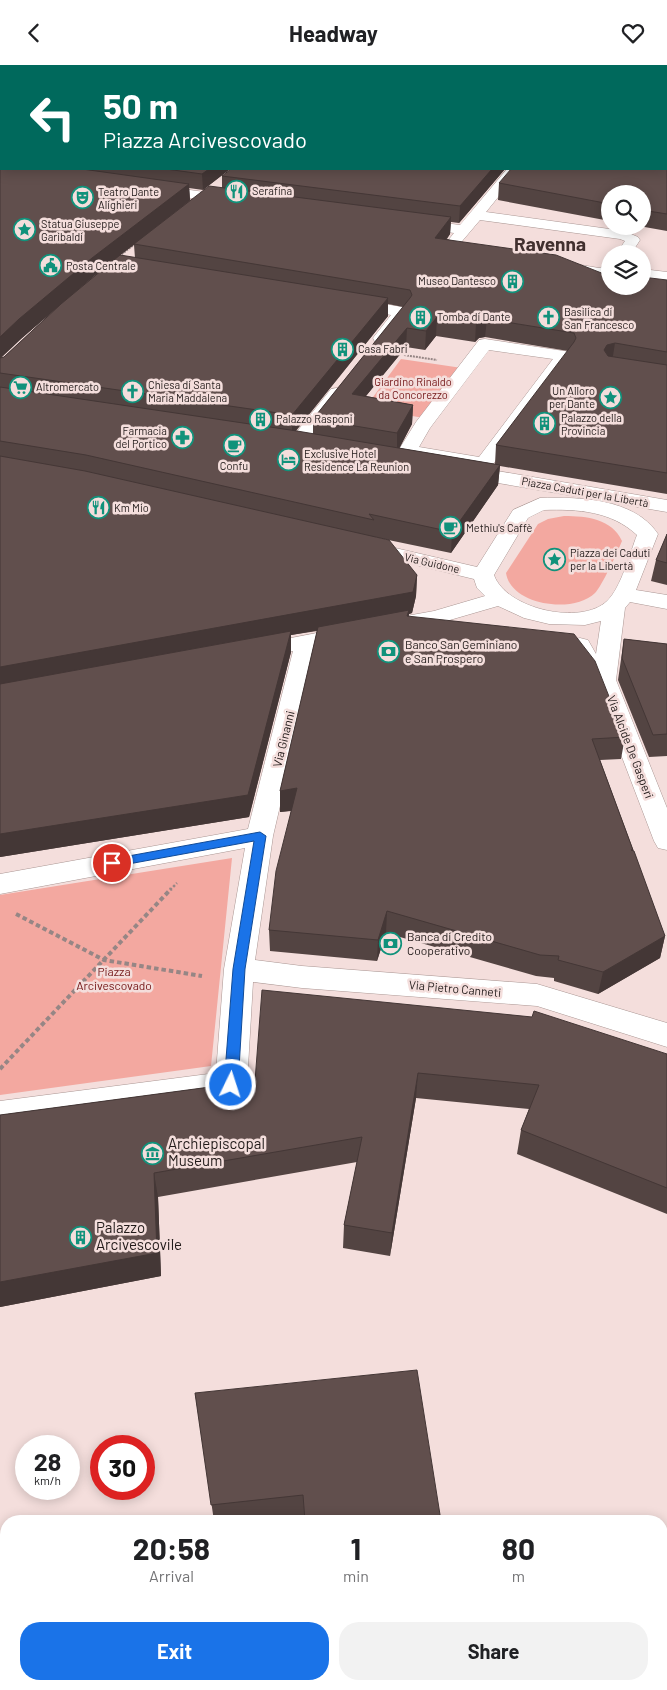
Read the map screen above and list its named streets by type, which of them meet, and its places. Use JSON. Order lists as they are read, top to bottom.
{
  "streets": {
    "street": [
      "Piazza Caduti per la Libertà",
      "Via Guidone",
      "Via Ginanni",
      "Via Alcide De Gasperi",
      "Via Pietro Canneti"
    ]
  },
  "crossings": [
    ["Piazza Caduti per la Libertà", "Via Guidone"],
    ["Piazza Caduti per la Libertà", "Via Alcide De Gasperi"],
    ["Via Guidone", "Via Alcide De Gasperi"]
  ],
  "districts": ["Ravenna"],
  "parks": ["Giardino Rinaldo da Concorezzo", "Piazza Arcivescovado"],
  "places": {
    "restaurant": ["Serafina", "Km Mio"],
    "theatre": ["Teatro Dante Alighieri"],
    "place": ["Statua Giuseppe Garibaldi", "Un Alloro per Dante", "Piazza dei Caduti per la Libertà"],
    "public building": ["Posta Centrale"],
    "building": [
      "Museo Dantesco",
      "Tomba di Dante",
      "Casa Fabri",
      "Palazzo Rasponi",
      "Palazzo della Provincia",
      "Palazzo Arcivescovile"
    ],
    "church": ["Basilica di San Francesco", "Chiesa di Santa Maria Maddalena"],
    "supermarket": ["Altromercato"],
    "pharmacy": ["Farmacia del Portico"],
    "cafe": ["Confu", "Methiu's Caffè"],
    "hotel": ["Exclusive Hotel Residence La Reunion"],
    "bank": ["Banco San Geminiano e San Prospero", "Banca di Credito Cooperativo"],
    "museum": ["Archiepiscopal Museum"]
  },
  "page": {
    "header": "Headway",
    "turn": ["50 m", "Piazza Arcivescovado"],
    "speed": "28 km/h",
    "limit": "30",
    "eta": [
      "20:58",
      "Arrival",
      "1",
      "min",
      "80",
      "m"
    ],
    "buttons": ["Exit", "Share"]
  }
}
